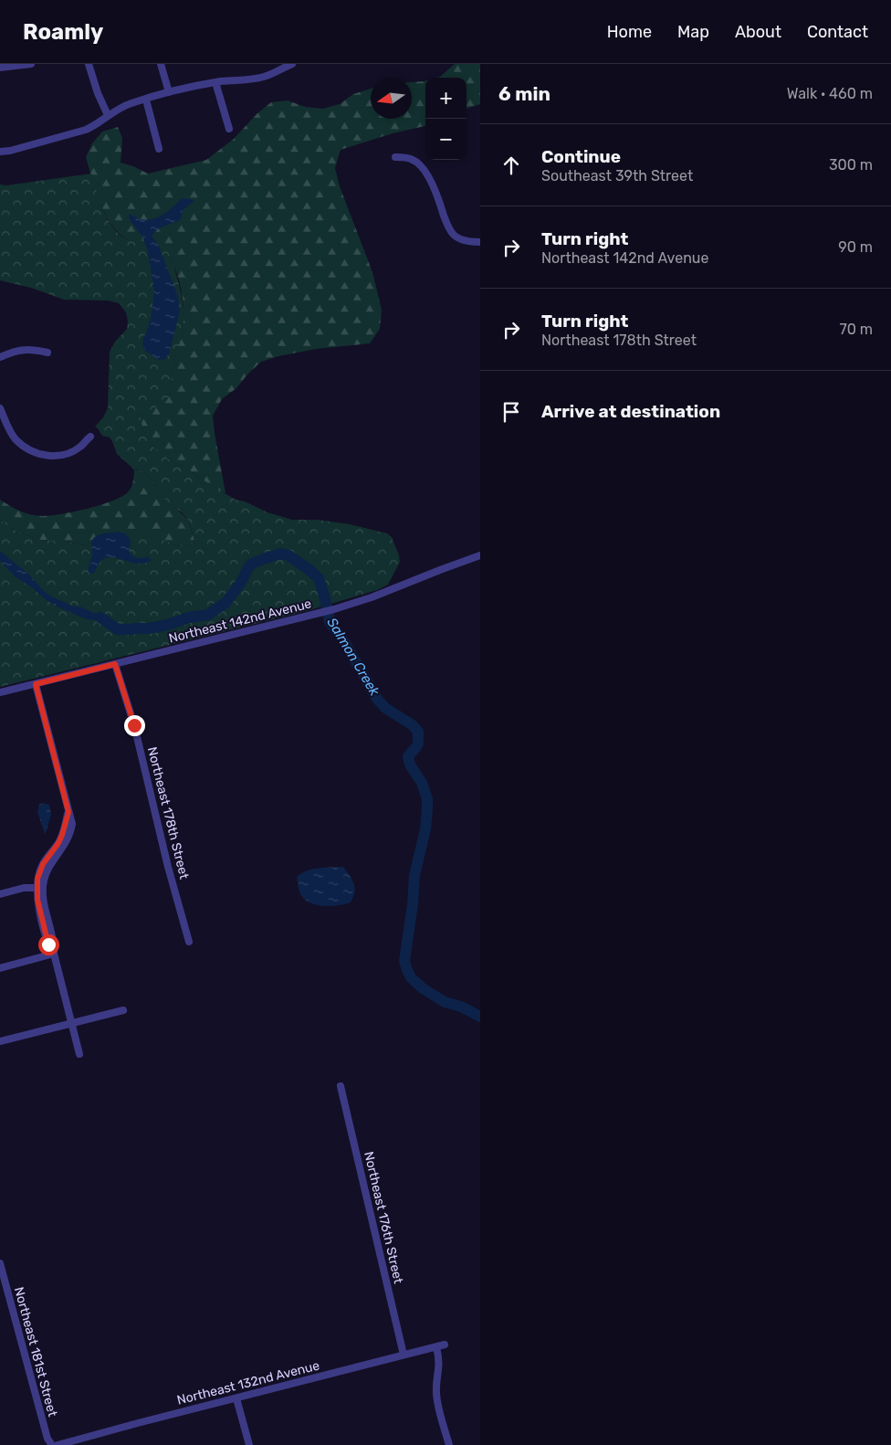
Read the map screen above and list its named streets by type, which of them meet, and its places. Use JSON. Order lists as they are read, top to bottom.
{
  "streets": {
    "street": [
      "Northeast 142nd Avenue",
      "Northeast 178th Street",
      "Northeast 176th Street",
      "Northeast 181st Street",
      "Northeast 132nd Avenue"
    ]
  },
  "crossings": [
    ["Northeast 142nd Avenue", "Northeast 178th Street"],
    ["Northeast 176th Street", "Northeast 132nd Avenue"]
  ],
  "water": ["Salmon Creek"],
  "north": "left",
  "page": {
    "header": "Roamly",
    "nav": [
      "Home",
      "Map",
      "About",
      "Contact"
    ],
    "heading": ["6 min", "Walk · 460 m"],
    "map_buttons": ["+", "−"],
    "list": [
      ["Continue", "Southeast 39th Street", "300 m"],
      ["Turn right", "Northeast 142nd Avenue", "90 m"],
      ["Turn right", "Northeast 178th Street", "70 m"],
      "Arrive at destination"
    ]
  }
}
